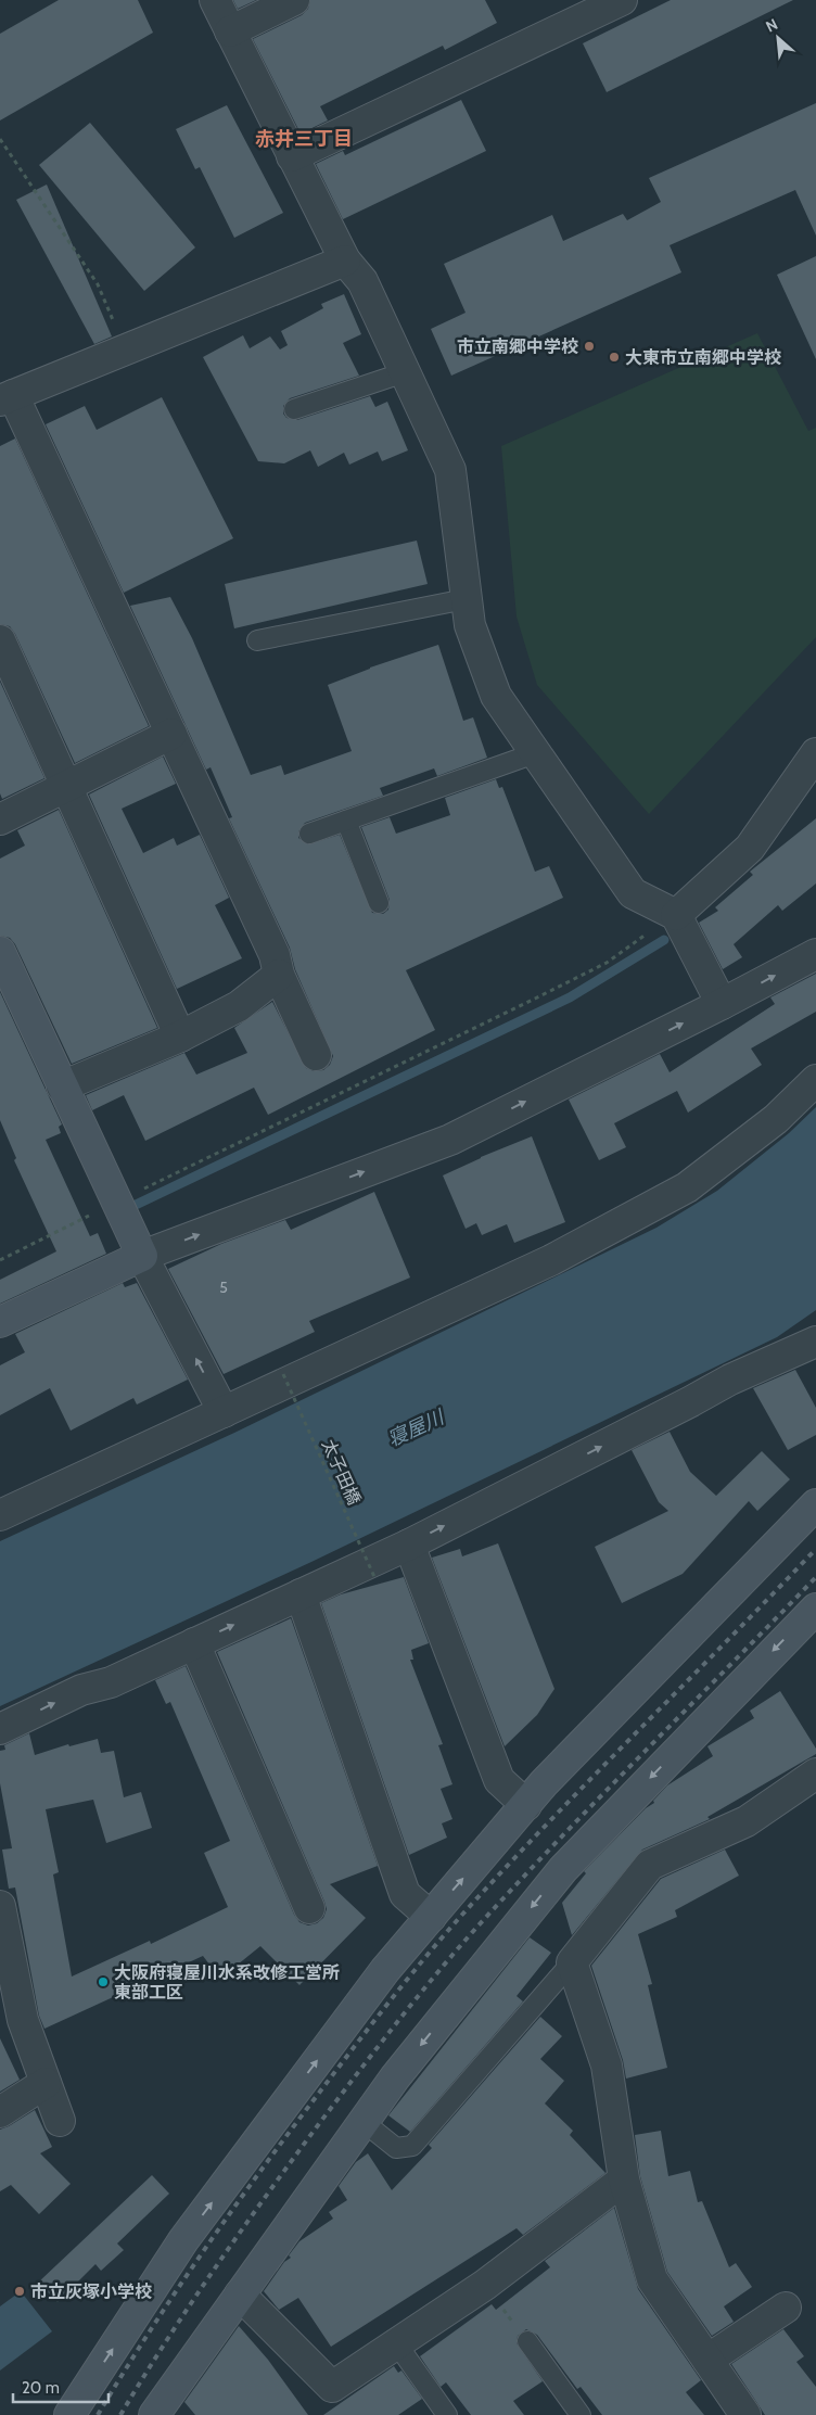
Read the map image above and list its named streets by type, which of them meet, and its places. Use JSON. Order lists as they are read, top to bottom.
{
  "streets": {
    "path": ["太子田橋"]
  },
  "districts": ["赤井三丁目"],
  "water": ["寝屋川"],
  "places": [
    "市立南郷中学校",
    "大東市立南郷中学校",
    "大阪府寝屋川水系改修工営所 東部工区",
    "市立灰塚小学校"
  ],
  "house_numbers": ["5"],
  "scale_bar": "20 m",
  "north": "top left"
}
